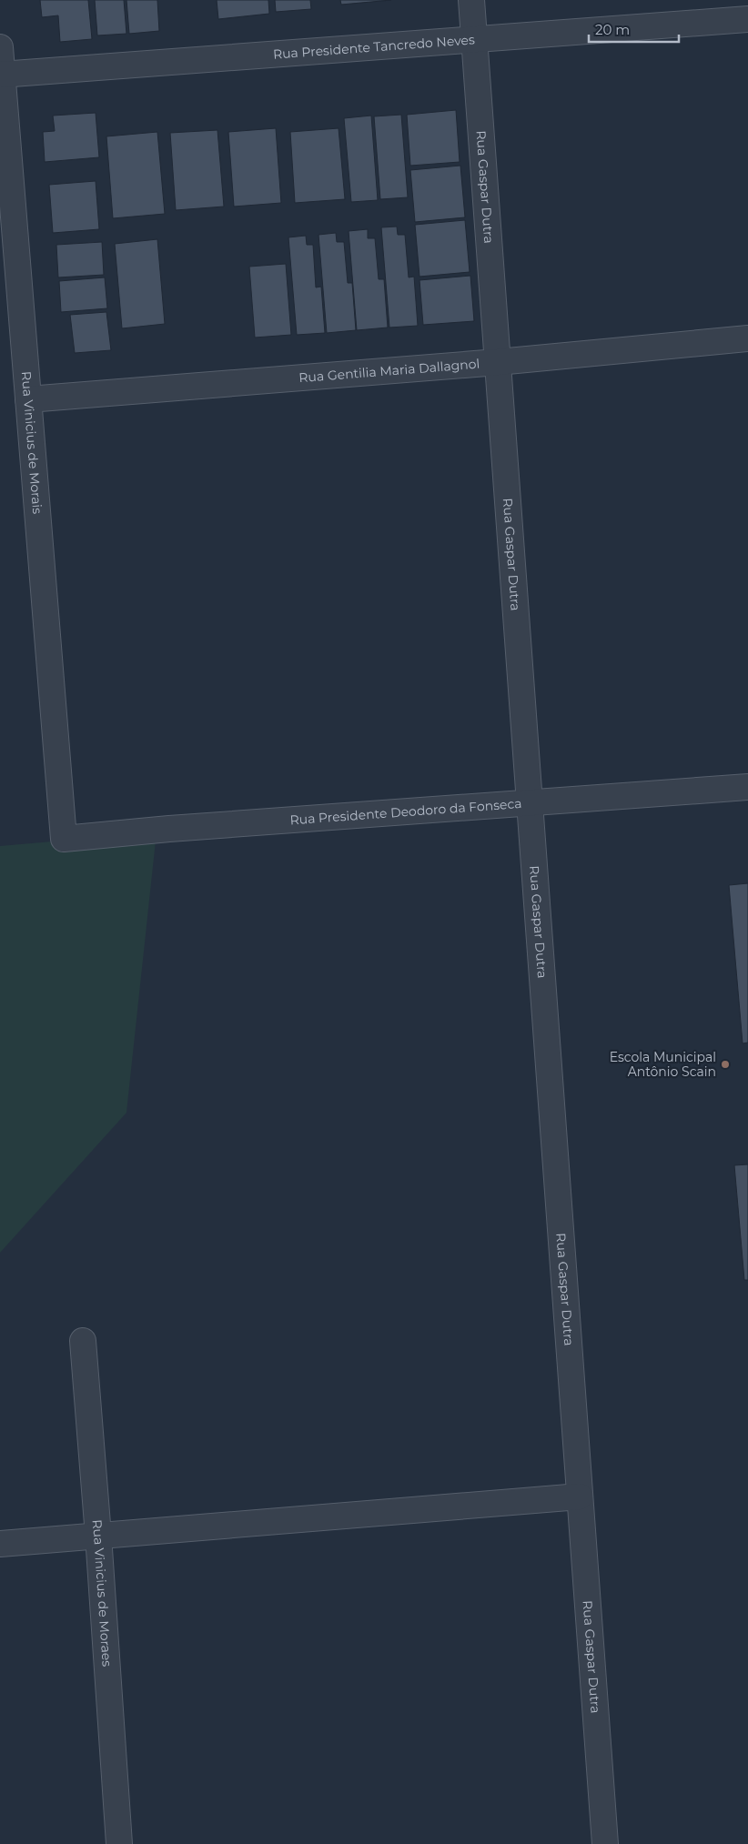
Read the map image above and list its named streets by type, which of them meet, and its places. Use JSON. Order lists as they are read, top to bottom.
{
  "streets": {
    "street": [
      "Rua Presidente Tancredo Neves",
      "Rua Gaspar Dutra",
      "Rua Gentilia Maria Dallagnol",
      "Rua Vinicius de Morais",
      "Rua Presidente Deodoro da Fonseca",
      "Rua Vinicius de Moraes"
    ]
  },
  "crossings": [
    ["Rua Presidente Tancredo Neves", "Rua Gaspar Dutra"],
    ["Rua Presidente Tancredo Neves", "Rua Vinicius de Morais"],
    ["Rua Gaspar Dutra", "Rua Gentilia Maria Dallagnol"],
    ["Rua Gaspar Dutra", "Rua Presidente Deodoro da Fonseca"],
    ["Rua Gentilia Maria Dallagnol", "Rua Vinicius de Morais"],
    ["Rua Vinicius de Morais", "Rua Presidente Deodoro da Fonseca"]
  ],
  "places": ["Escola Municipal Antônio Scain"],
  "scale_bar": "20 m"
}
